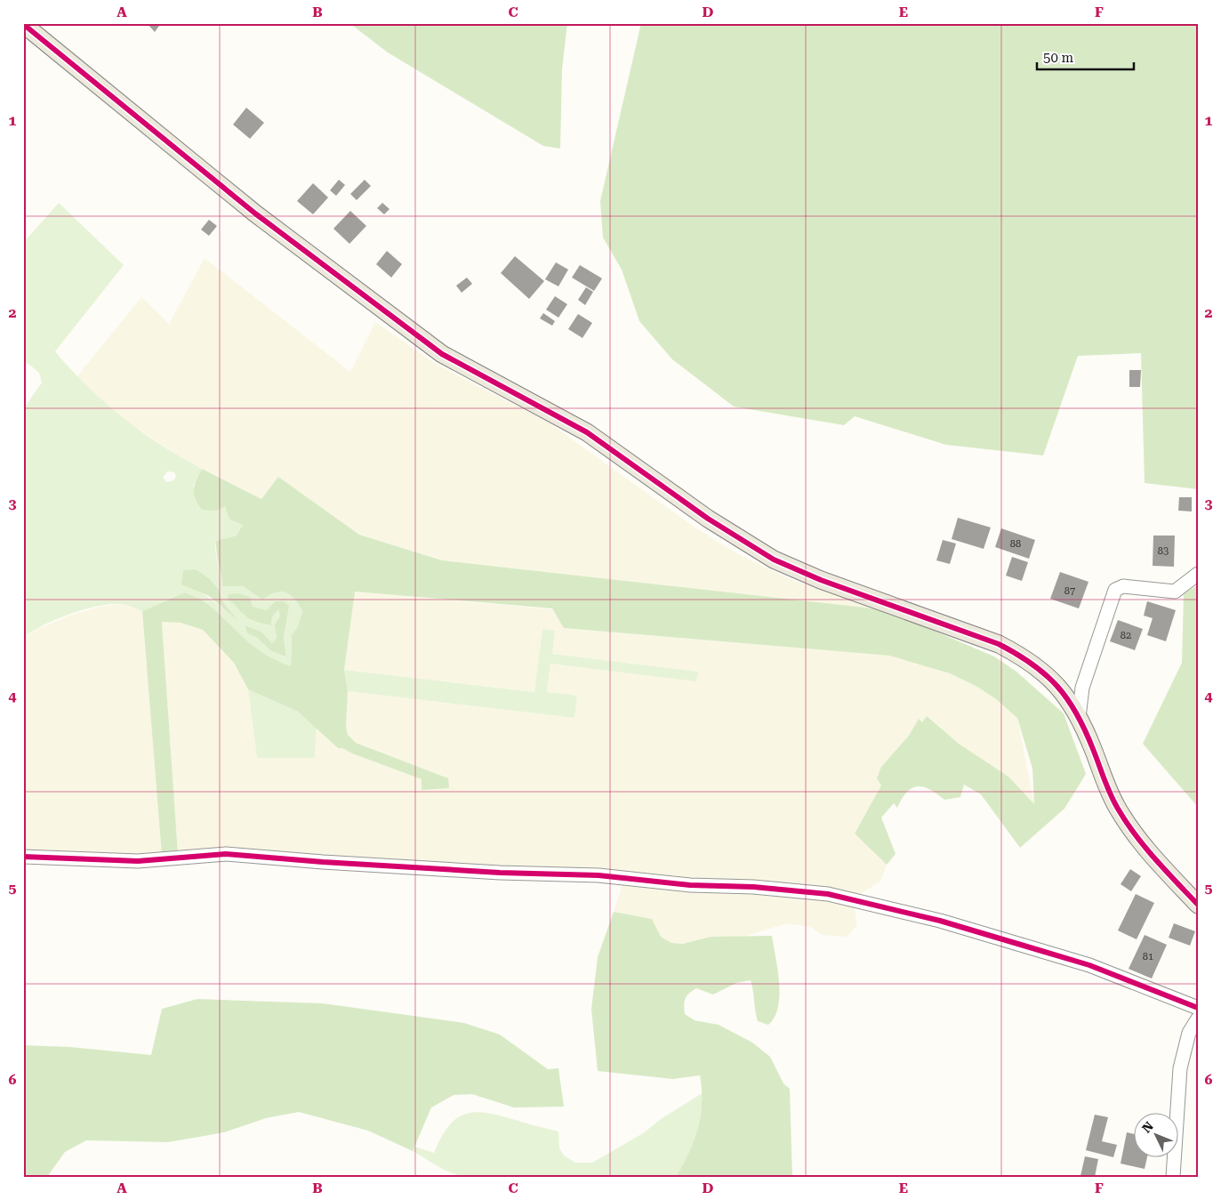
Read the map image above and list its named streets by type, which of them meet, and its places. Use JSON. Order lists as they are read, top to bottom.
{
  "house_numbers": [
    "88",
    "83",
    "87",
    "82",
    "81"
  ],
  "scale_bar": "50 m",
  "north": "top left",
  "grid": {
    "columns": [
      "A",
      "B",
      "C",
      "D",
      "E",
      "F"
    ],
    "rows": [
      "1",
      "2",
      "3",
      "4",
      "5",
      "6"
    ]
  }
}
